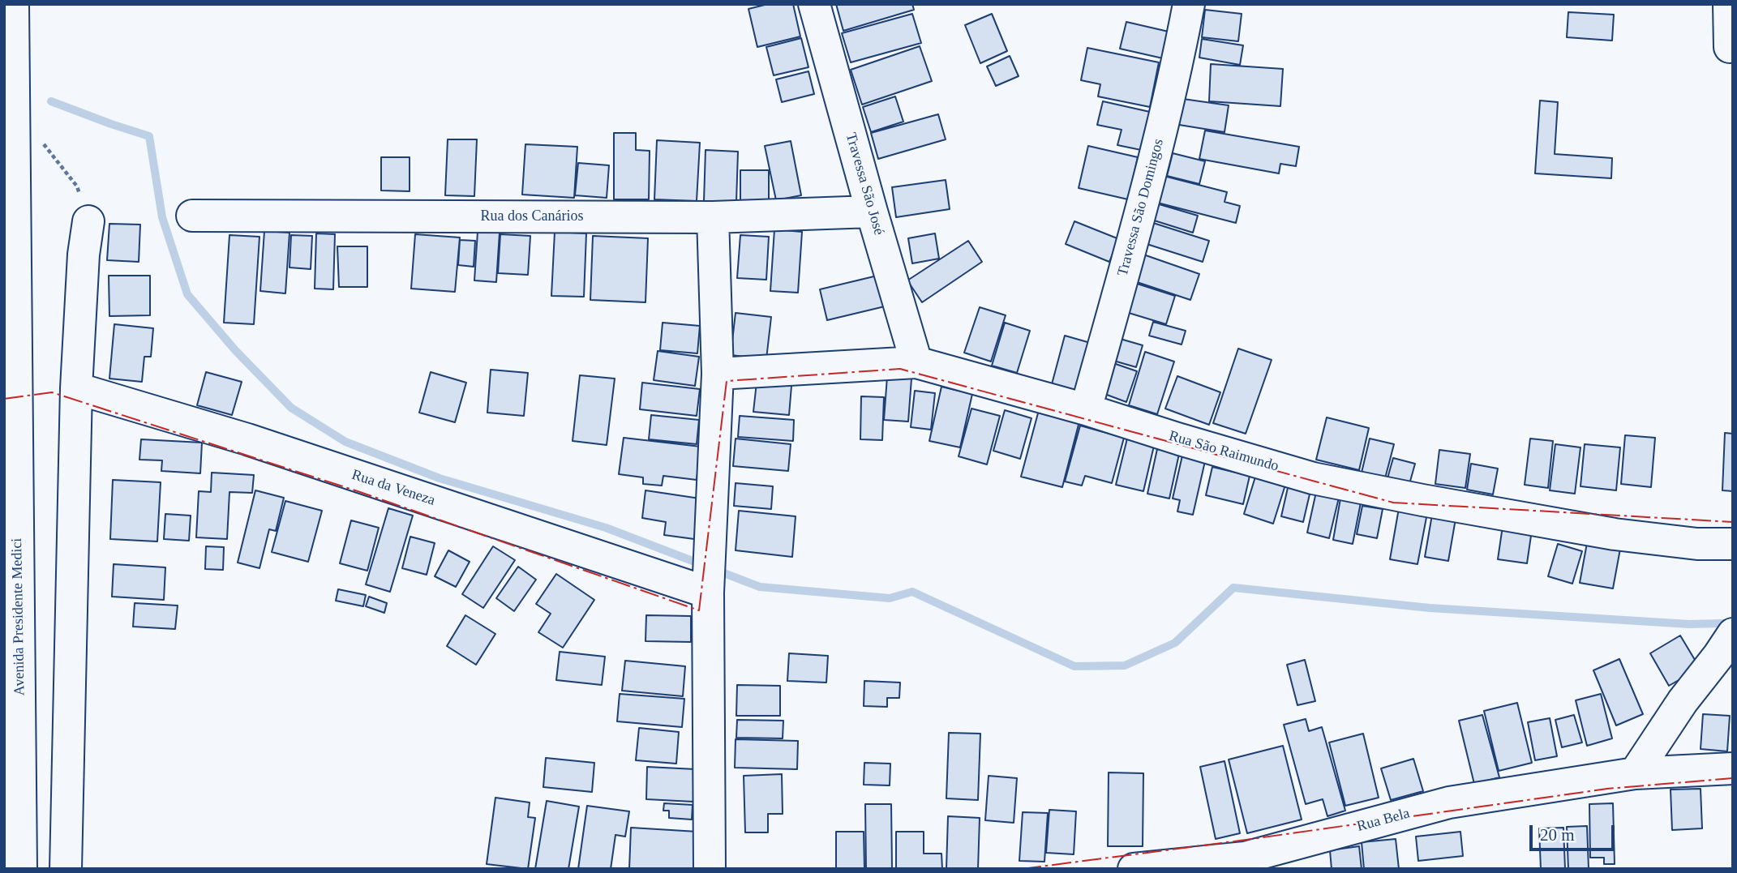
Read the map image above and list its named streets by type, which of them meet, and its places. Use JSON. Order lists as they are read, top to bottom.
{
  "streets": {
    "street": [
      "Travessa São José",
      "Travessa São Domingos",
      "Rua dos Canários",
      "Rua São Raimundo",
      "Rua da Veneza",
      "Avenida Presidente Medici",
      "Rua Bela"
    ]
  },
  "crossings": [
    ["Travessa São José", "Rua dos Canários"],
    ["Travessa São José", "Rua São Raimundo"],
    ["Travessa São Domingos", "Rua São Raimundo"]
  ],
  "scale_bar": "20 m"
}
